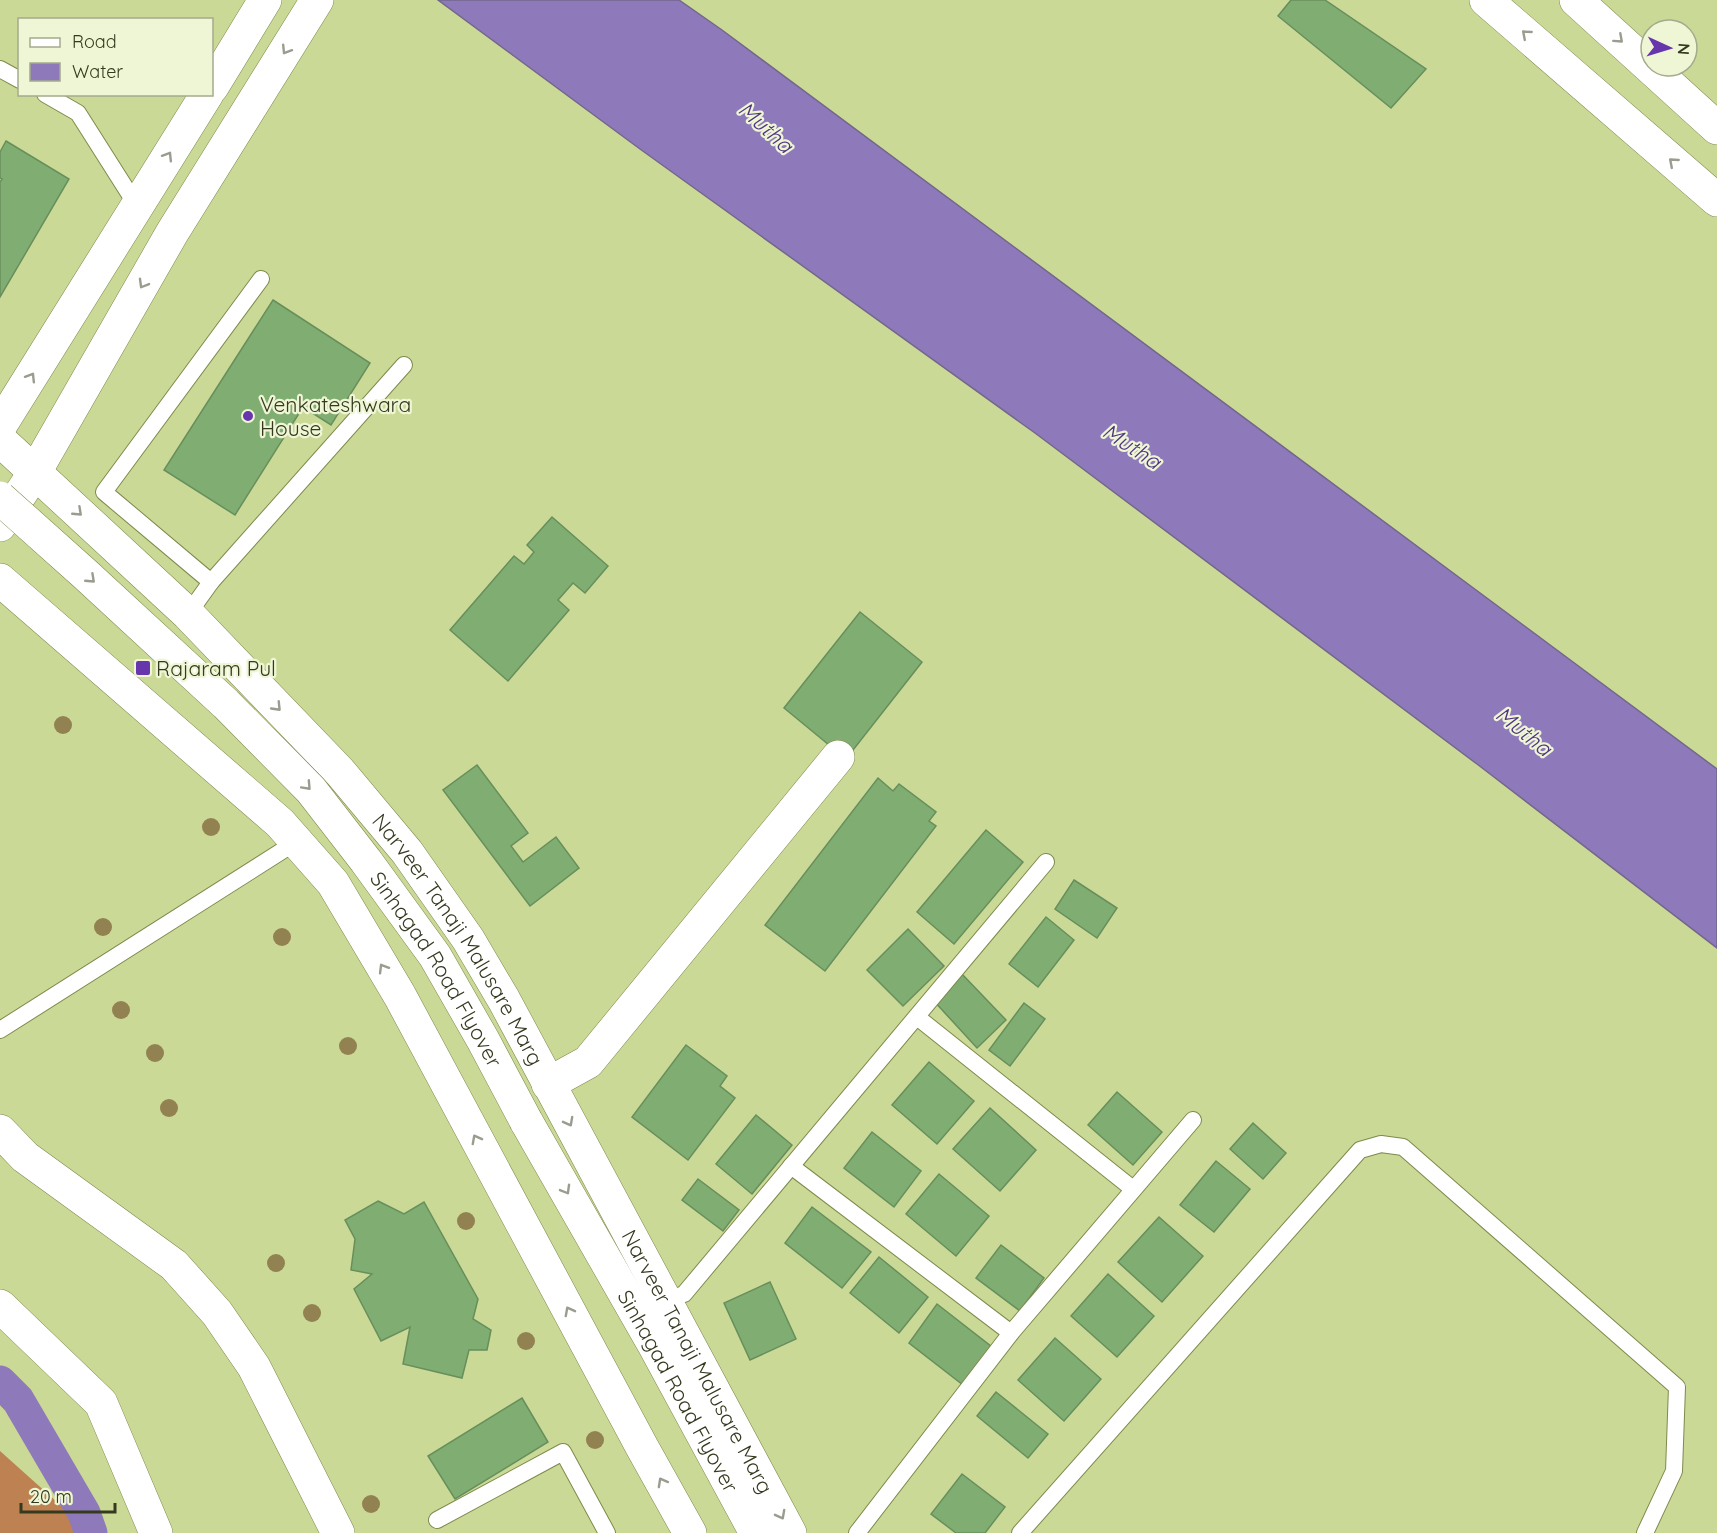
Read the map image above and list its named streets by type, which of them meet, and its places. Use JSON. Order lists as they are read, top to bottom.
{
  "streets": {
    "main road": ["Narveer Tanaji Malusare Marg", "Sinhagad Road Flyover"]
  },
  "water": ["Mutha"],
  "places": {
    "other": ["Venkateshwara House"],
    "transit": ["Rajaram Pul"]
  },
  "legend": ["Road", "Water"],
  "scale_bar": "20 m",
  "north": "right"
}
